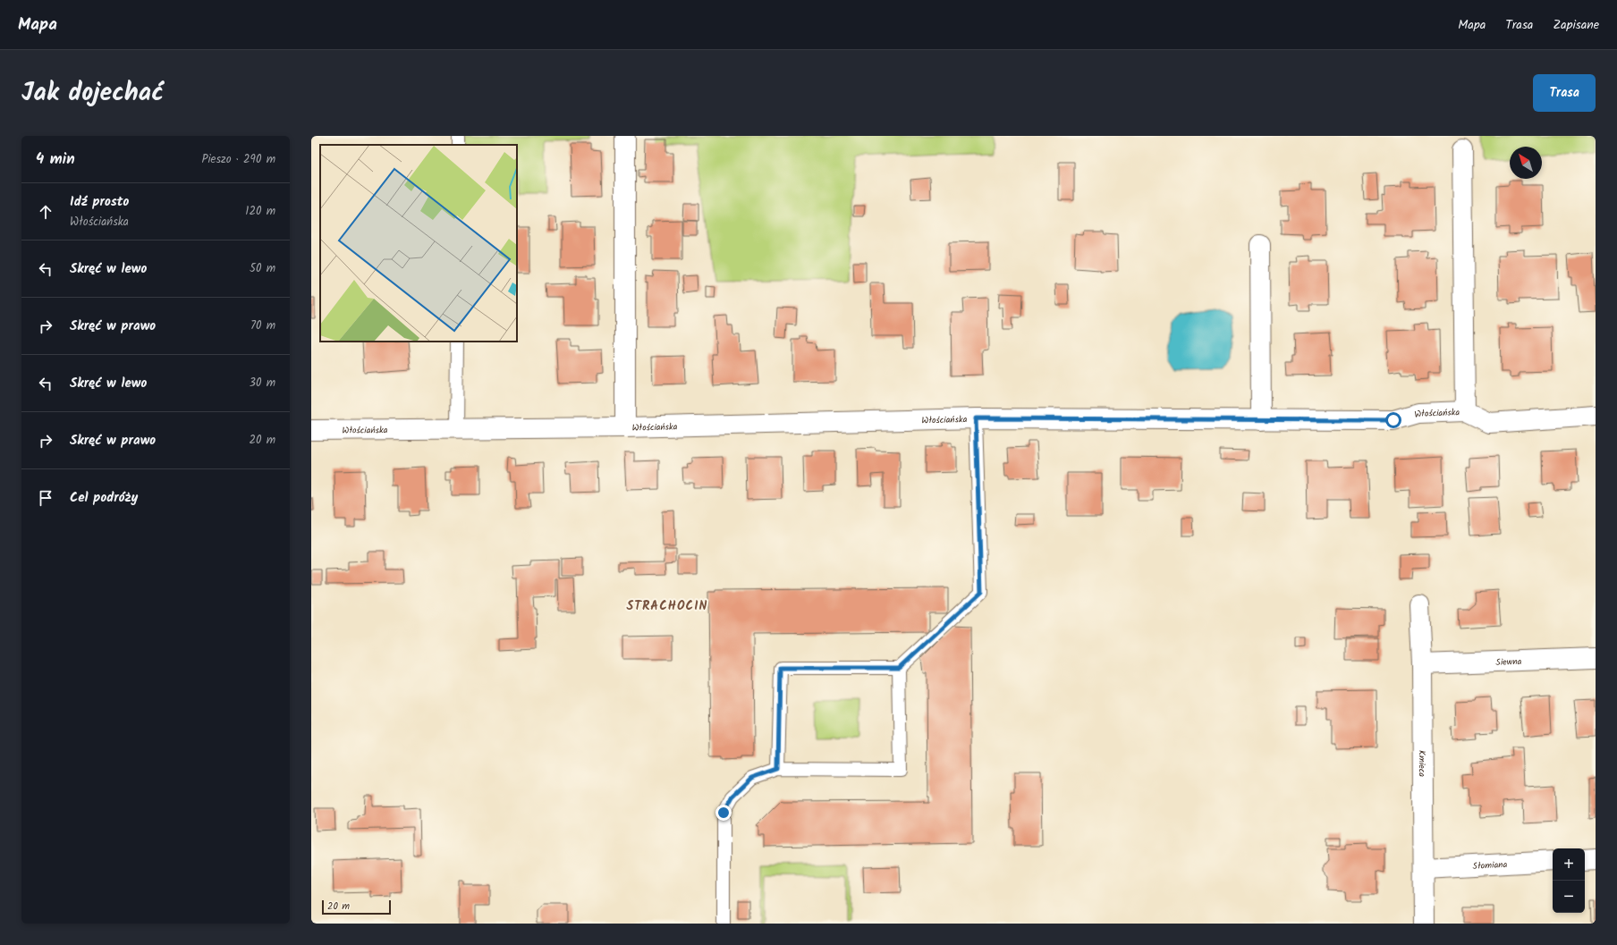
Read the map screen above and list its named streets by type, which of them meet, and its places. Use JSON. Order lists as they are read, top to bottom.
{
  "streets": {
    "street": [
      "Włościańska",
      "Siewna",
      "Kmieca",
      "Słomiana"
    ]
  },
  "crossings": [
    ["Siewna", "Kmieca"],
    ["Kmieca", "Słomiana"]
  ],
  "districts": ["STRACHOCIN"],
  "scale_bar": "20 m",
  "north": "top left",
  "page": {
    "header": "Mapa",
    "nav": ["Mapa", "Trasa", "Zapisane"],
    "title": "Jak dojechać",
    "buttons": "Trasa",
    "heading": ["4 min", "Pieszo · 290 m"],
    "list": [
      ["Idź prosto", "Włościańska", "120 m"],
      ["Skręć w lewo", "50 m"],
      ["Skręć w prawo", "70 m"],
      ["Skręć w lewo", "30 m"],
      ["Skręć w prawo", "20 m"],
      "Cel podróży"
    ],
    "map_buttons": ["+", "−"],
    "scale": "20 m"
  }
}
